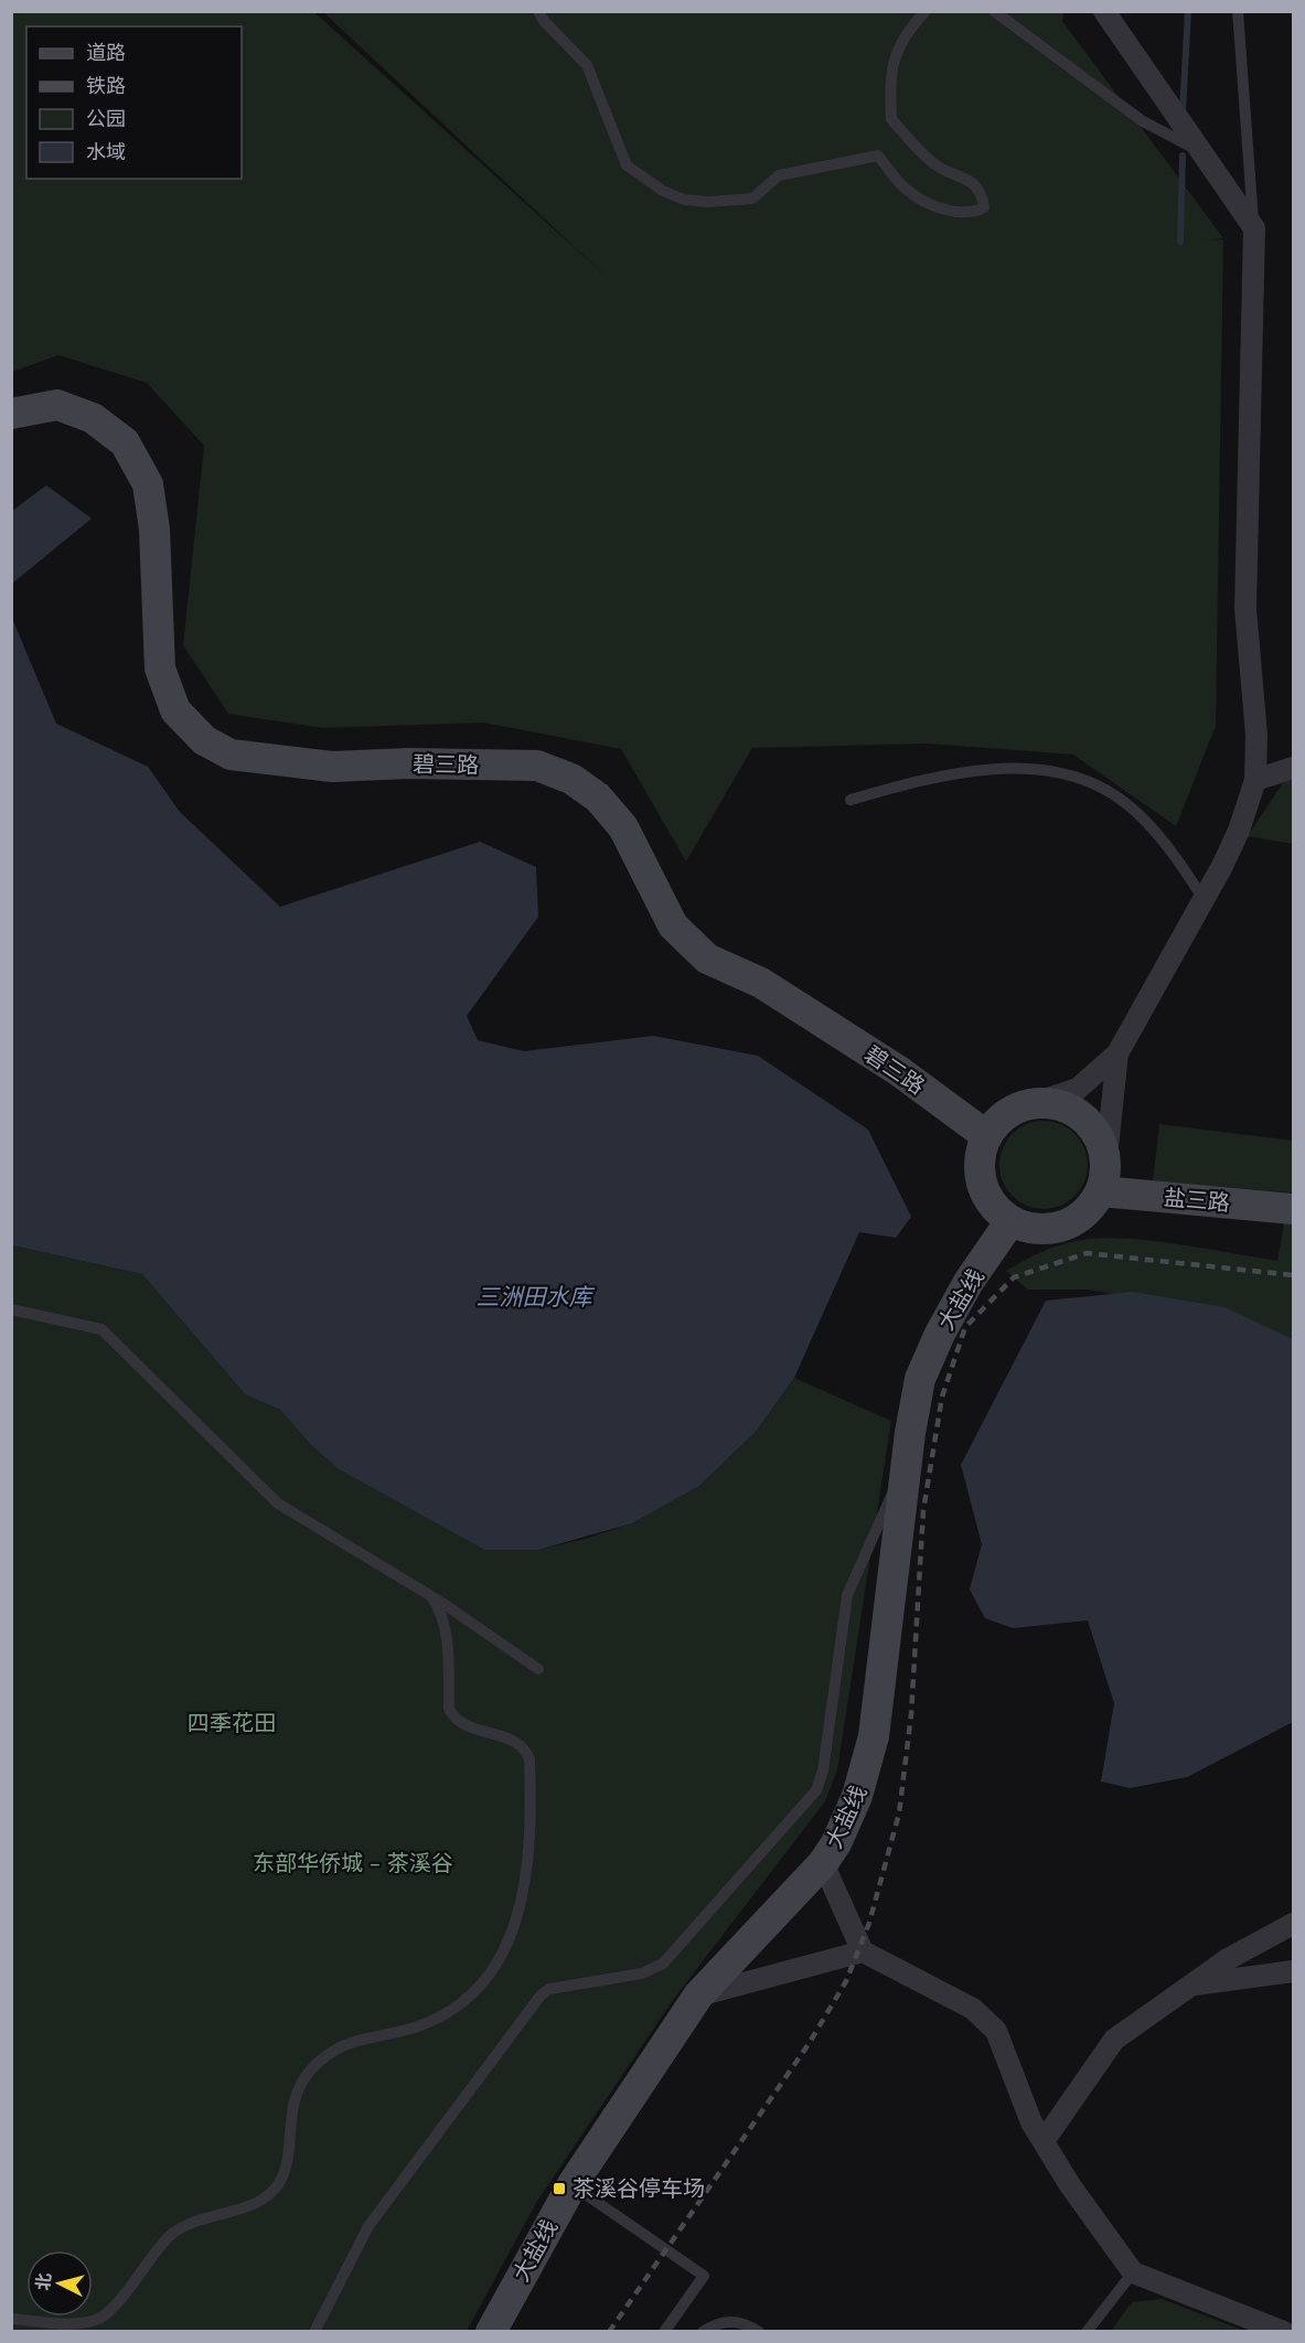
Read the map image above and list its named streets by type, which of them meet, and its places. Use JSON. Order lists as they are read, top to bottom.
{
  "streets": {
    "main road": ["碧三路", "盐三路", "大盐线"]
  },
  "crossings": [
    ["碧三路", "盐三路"],
    ["碧三路", "大盐线"],
    ["盐三路", "大盐线"]
  ],
  "water": ["三洲田水库"],
  "parks": ["四季花田", "东部华侨城 - 茶溪谷"],
  "places": {
    "transit": ["茶溪谷停车场"]
  },
  "legend": [
    "道路",
    "铁路",
    "公园",
    "水域"
  ],
  "north": "left"
}
